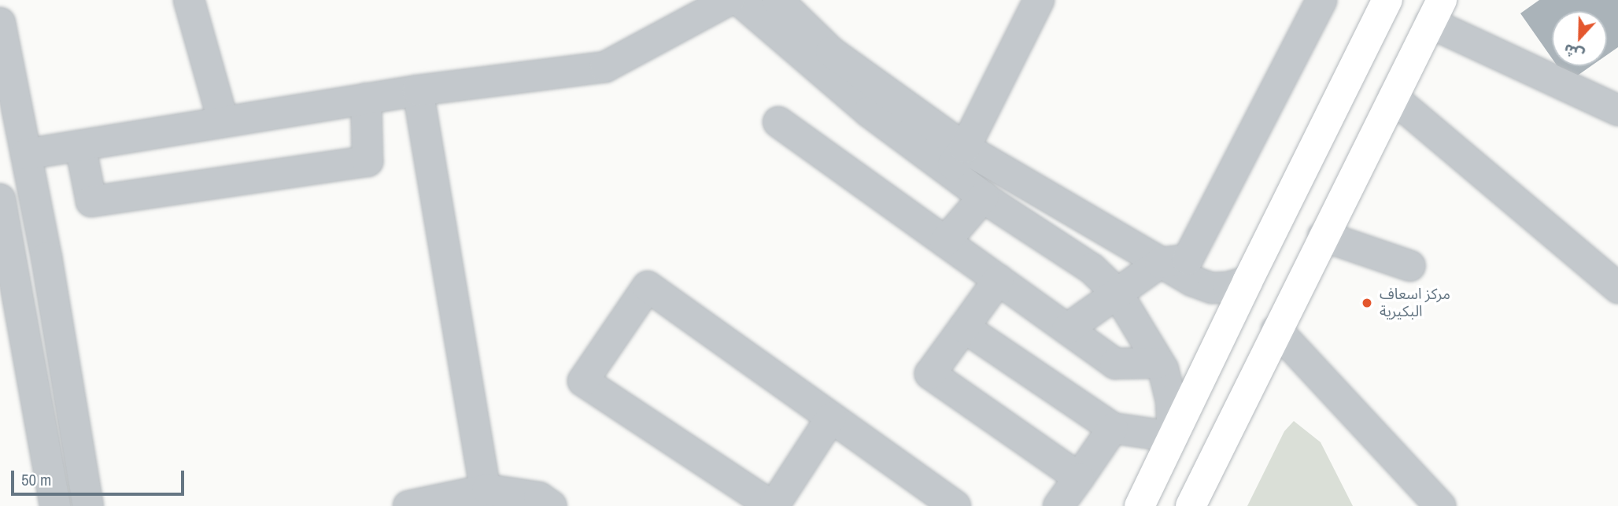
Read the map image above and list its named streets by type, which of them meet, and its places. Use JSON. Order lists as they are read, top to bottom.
{
  "places": ["مركز اسعاف البكيرية"],
  "scale_bar": "50 m",
  "north": "bottom"
}
